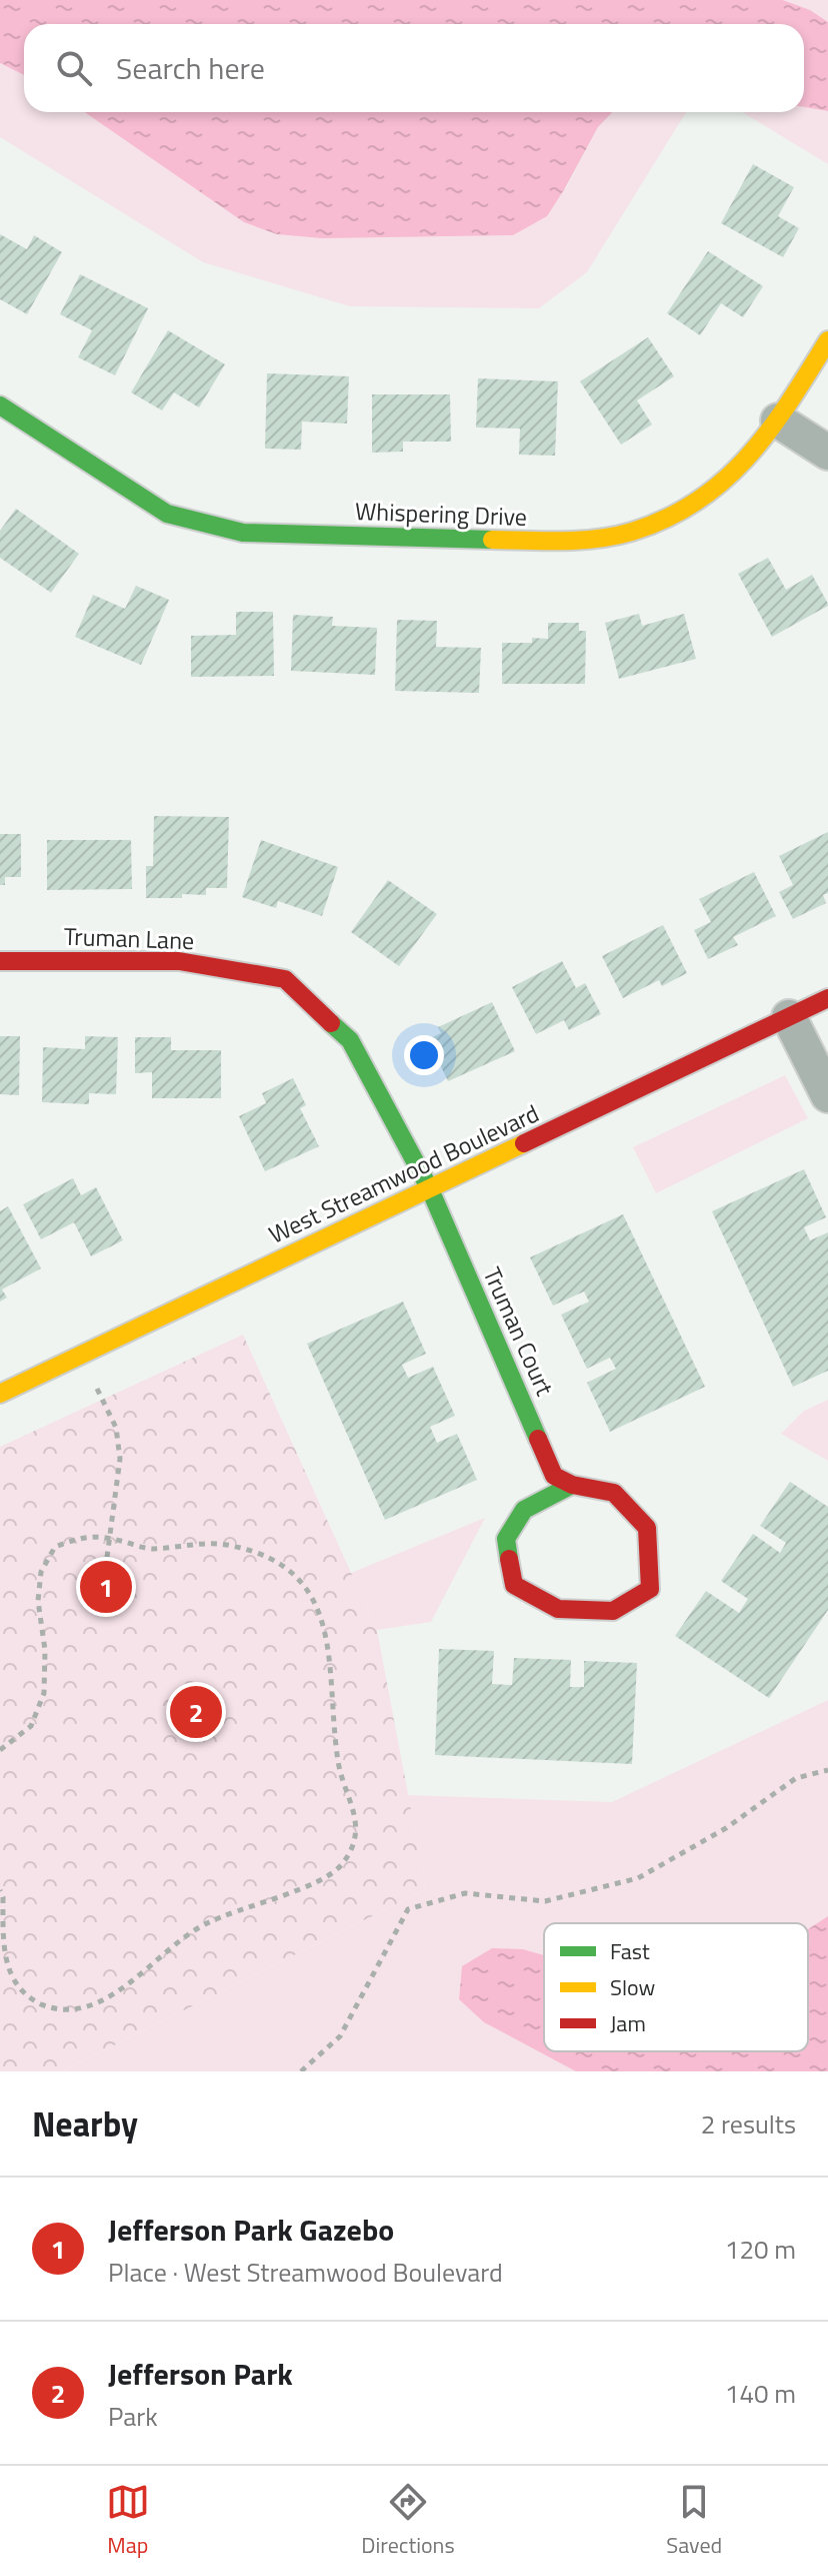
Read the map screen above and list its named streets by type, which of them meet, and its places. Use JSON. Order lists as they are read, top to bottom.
{
  "streets": {
    "street": [
      "Whispering Drive",
      "Truman Lane",
      "West Streamwood Boulevard",
      "Truman Court"
    ]
  },
  "crossings": [
    ["Truman Lane", "West Streamwood Boulevard"],
    ["Truman Lane", "Truman Court"],
    ["West Streamwood Boulevard", "Truman Court"]
  ],
  "legend": ["Fast", "Slow", "Jam"],
  "page": {
    "search": "Search here",
    "pins": ["1", "2"],
    "heading": ["Nearby", "2 results"],
    "list": [
      {
        "mark": "1",
        "name": "Jefferson Park Gazebo",
        "note": "Place · West Streamwood Boulevard",
        "value": "120 m"
      },
      {
        "mark": "2",
        "name": "Jefferson Park",
        "note": "Park",
        "value": "140 m"
      }
    ],
    "nav": ["Map", "Directions", "Saved"]
  }
}
